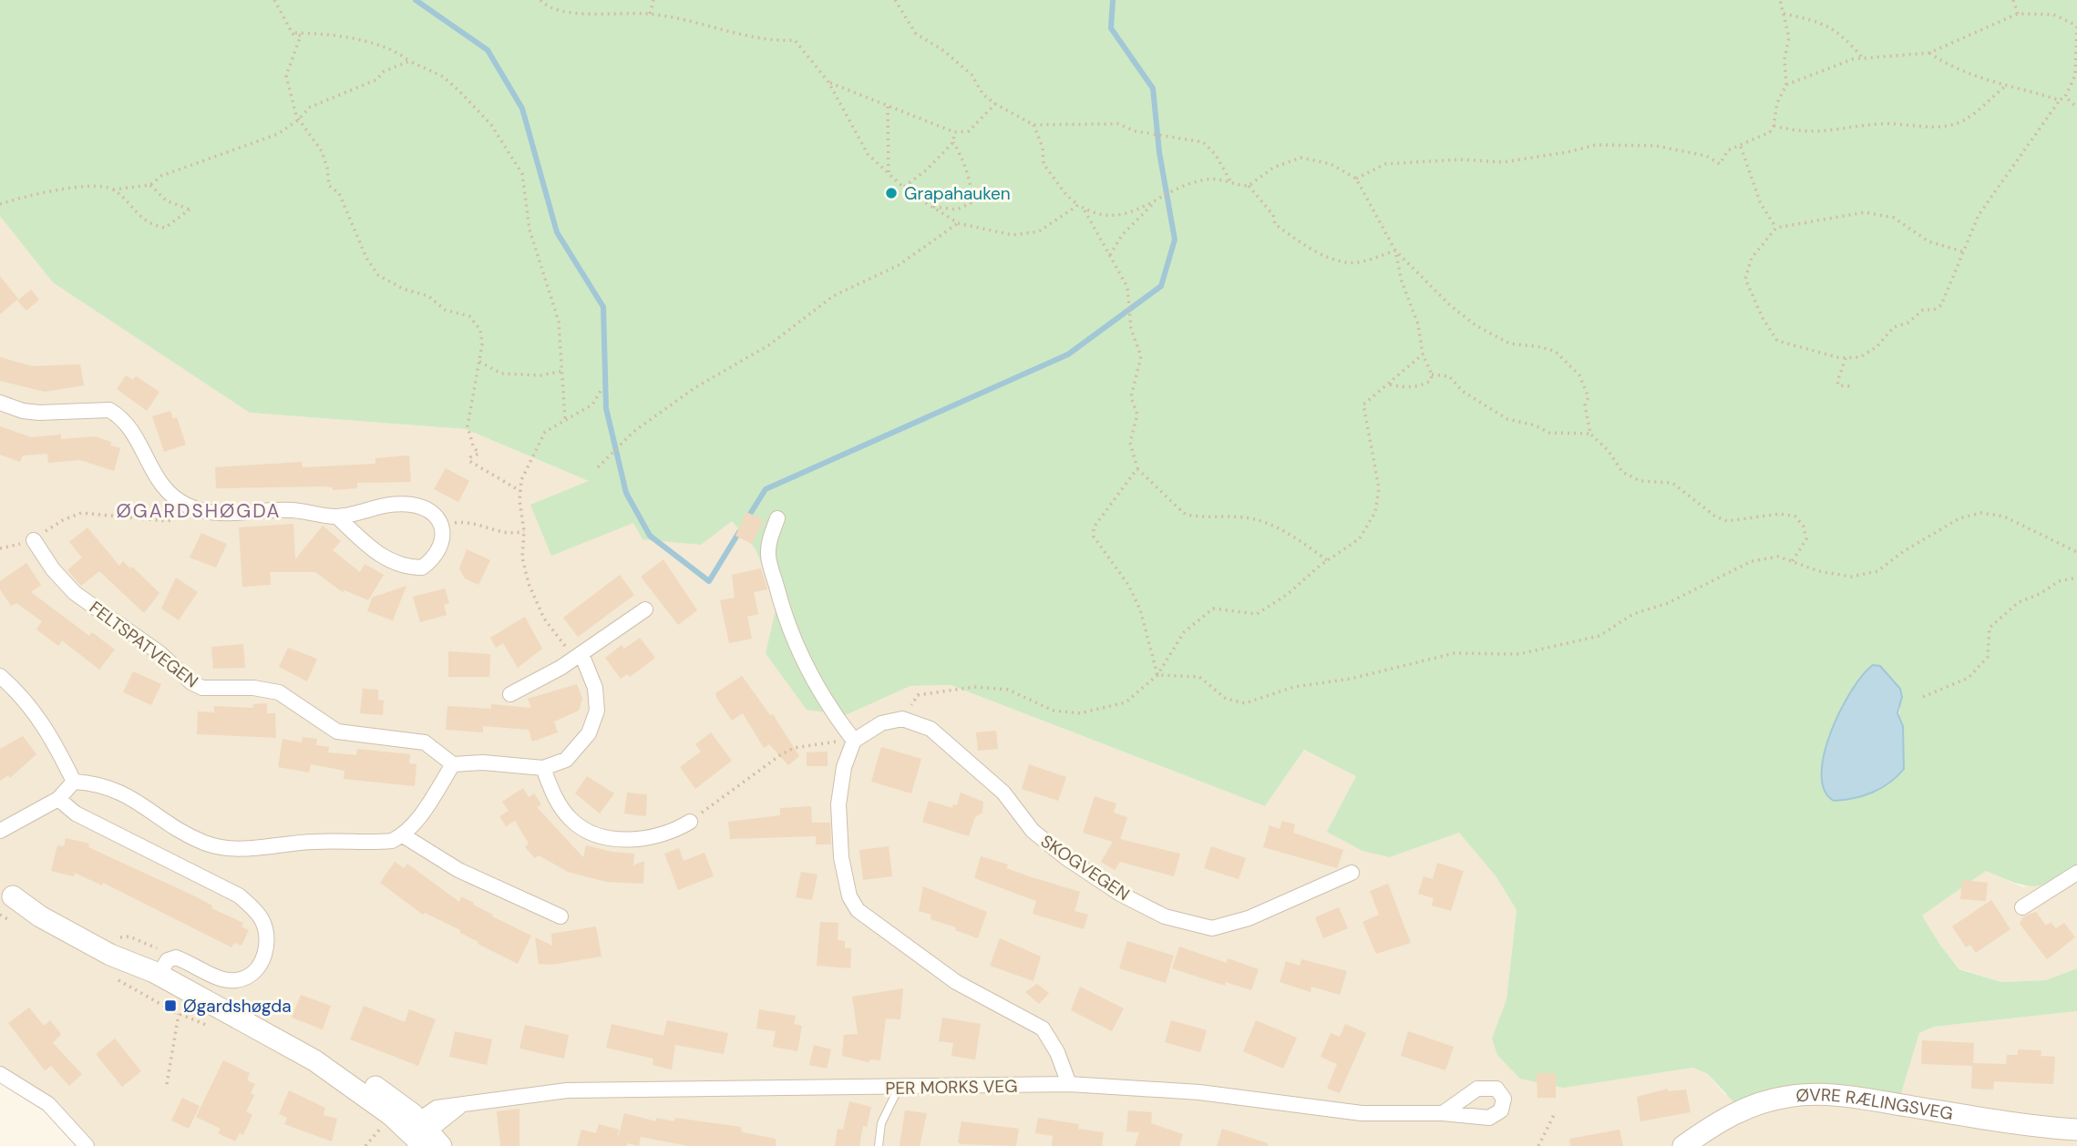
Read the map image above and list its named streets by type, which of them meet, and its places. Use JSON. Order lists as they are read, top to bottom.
{
  "streets": {
    "main road": ["ØVRE RÆLINGSVEG"],
    "street": ["FELTSPATVEGEN", "SKOGVEGEN", "PER MORKS VEG"]
  },
  "districts": ["ØGARDSHØGDA"],
  "places": {
    "other": ["Grapahauken"],
    "transit": ["Øgardshøgda"]
  }
}
